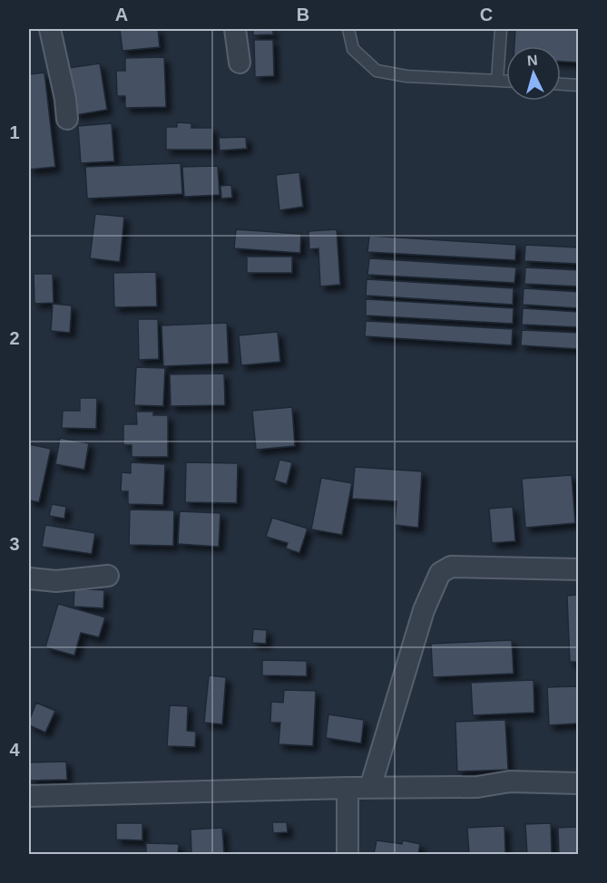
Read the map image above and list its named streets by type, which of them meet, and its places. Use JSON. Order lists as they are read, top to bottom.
{
  "north": "top",
  "grid": {
    "columns": ["A", "B", "C"],
    "rows": [
      "1",
      "2",
      "3",
      "4"
    ]
  }
}
